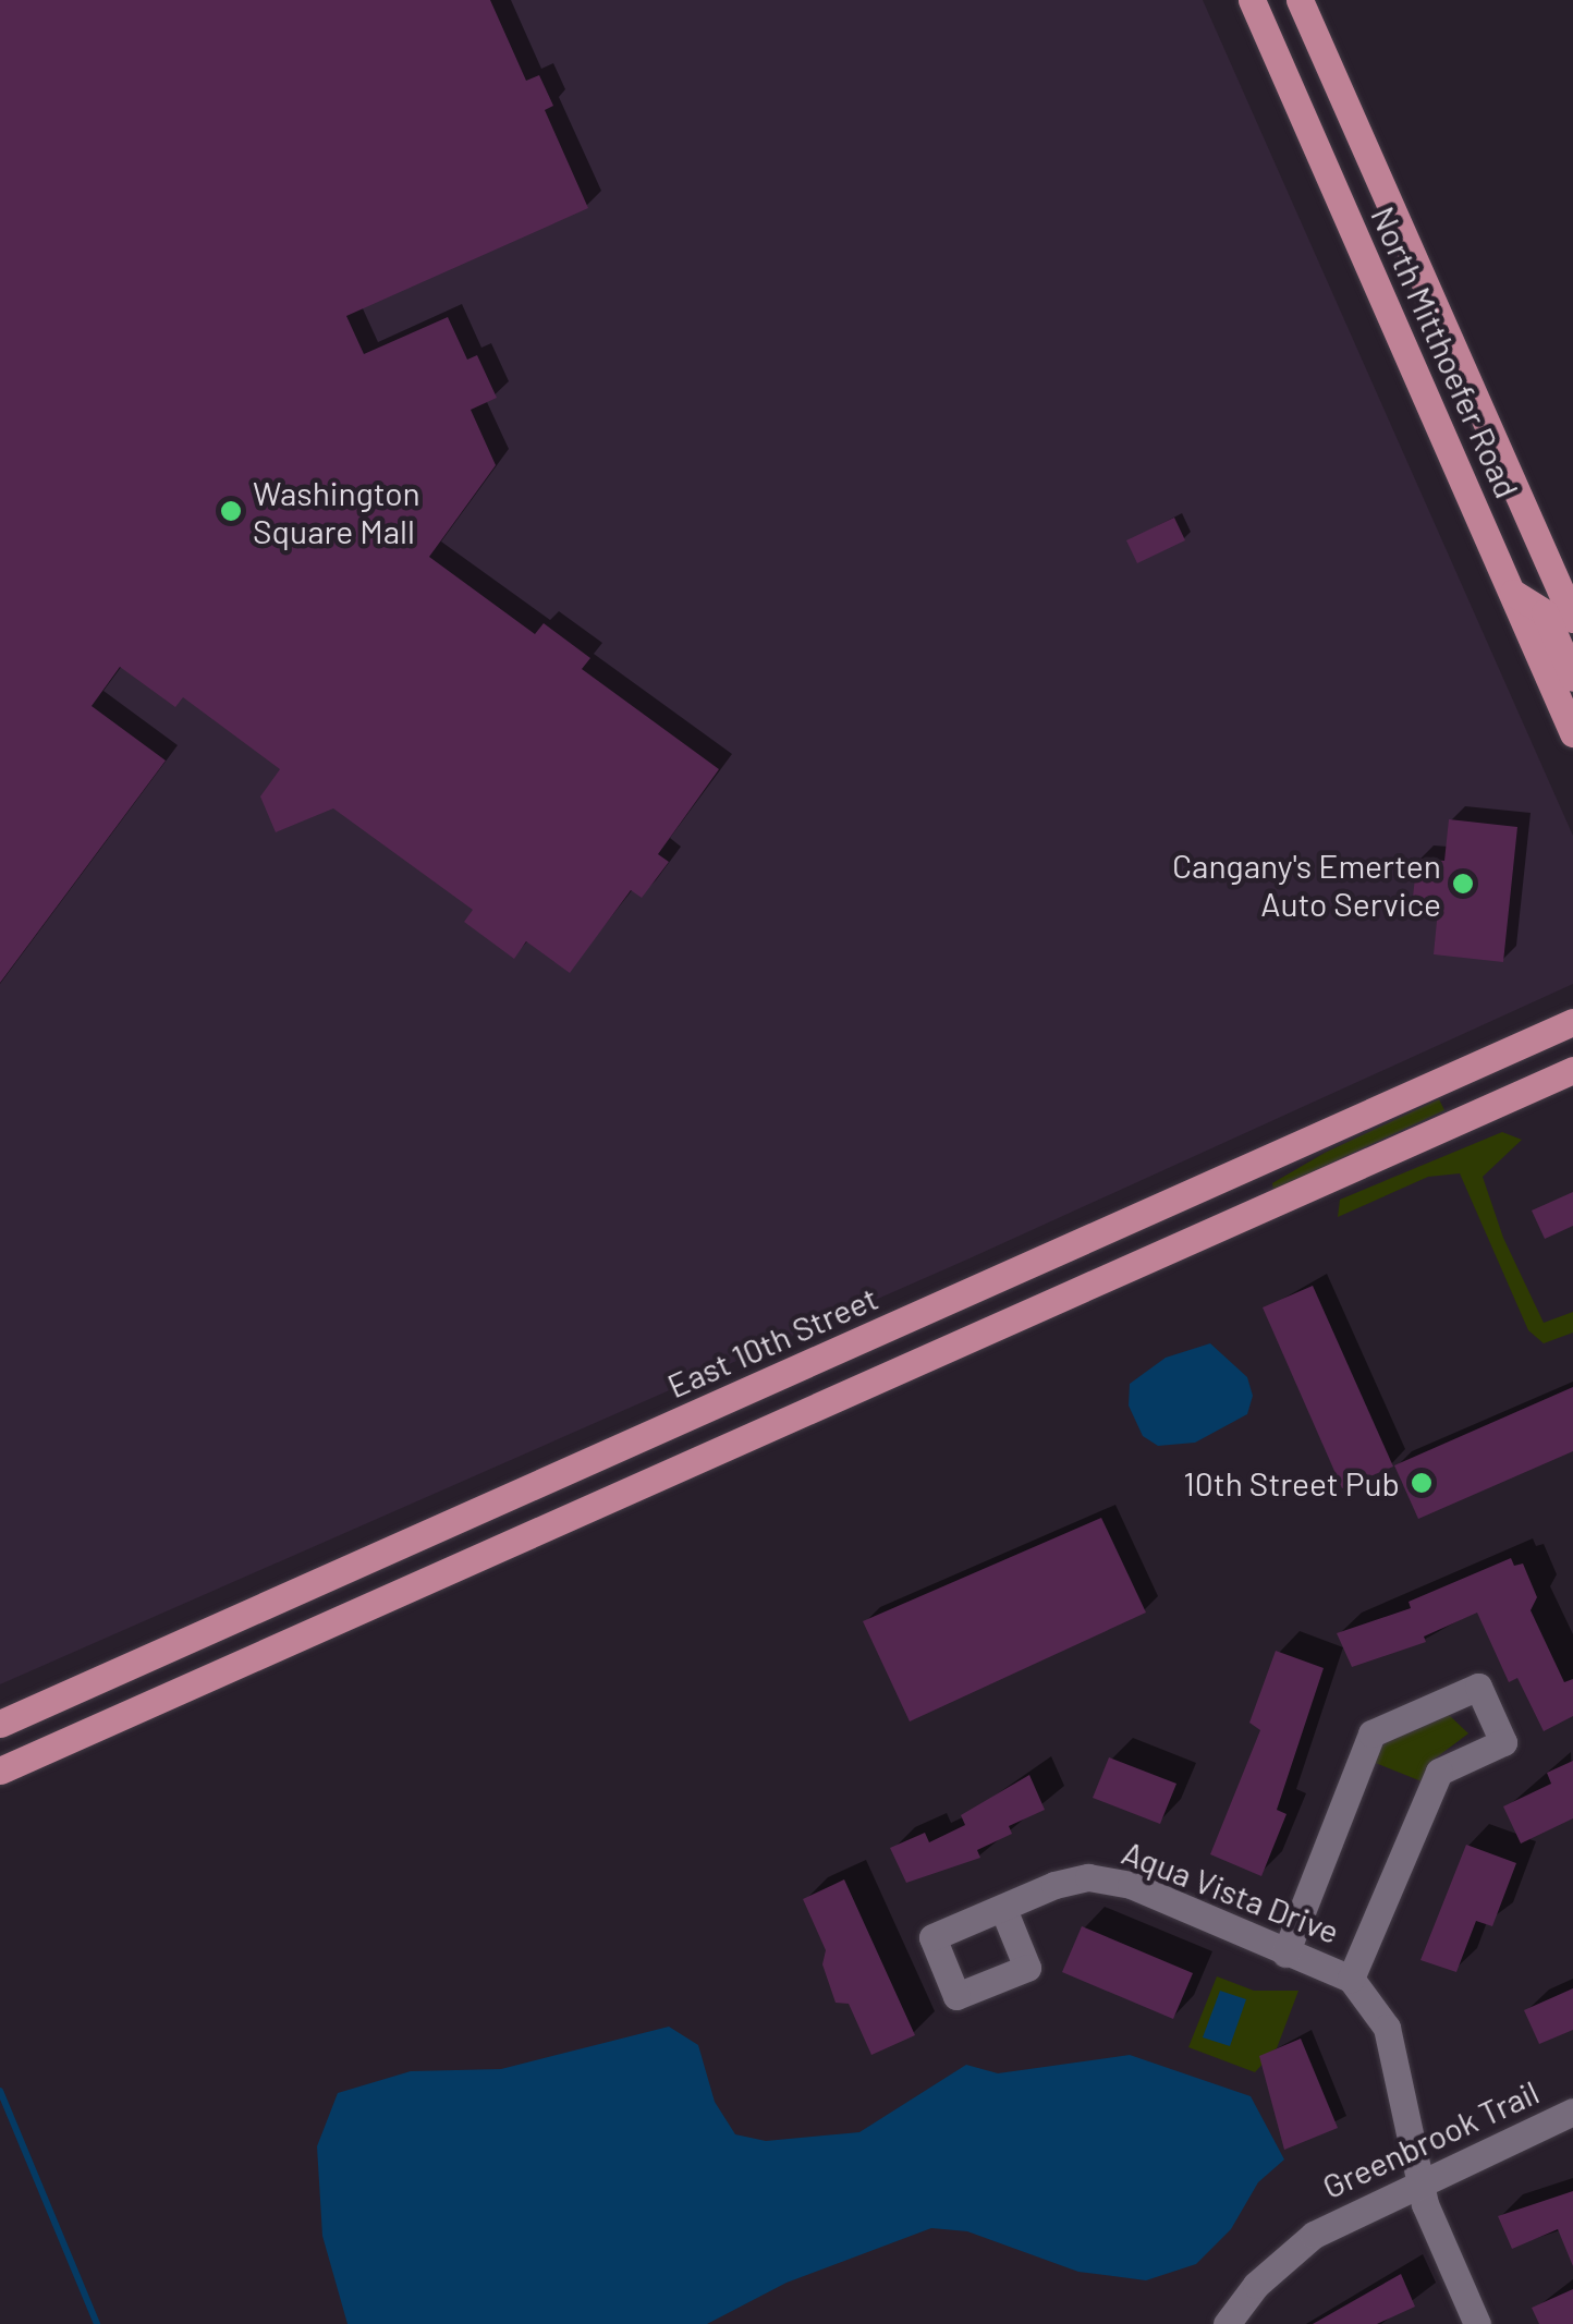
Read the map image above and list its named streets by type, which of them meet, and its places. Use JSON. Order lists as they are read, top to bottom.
{
  "streets": {
    "main road": ["North Mitthoefer Road", "East 10th Street"],
    "street": ["Aqua Vista Drive", "Greenbrook Trail"]
  },
  "crossings": [
    ["Aqua Vista Drive", "Greenbrook Trail"]
  ],
  "places": ["Washington Square Mall", "Cangany's Emerten Auto Service", "10th Street Pub"]
}
